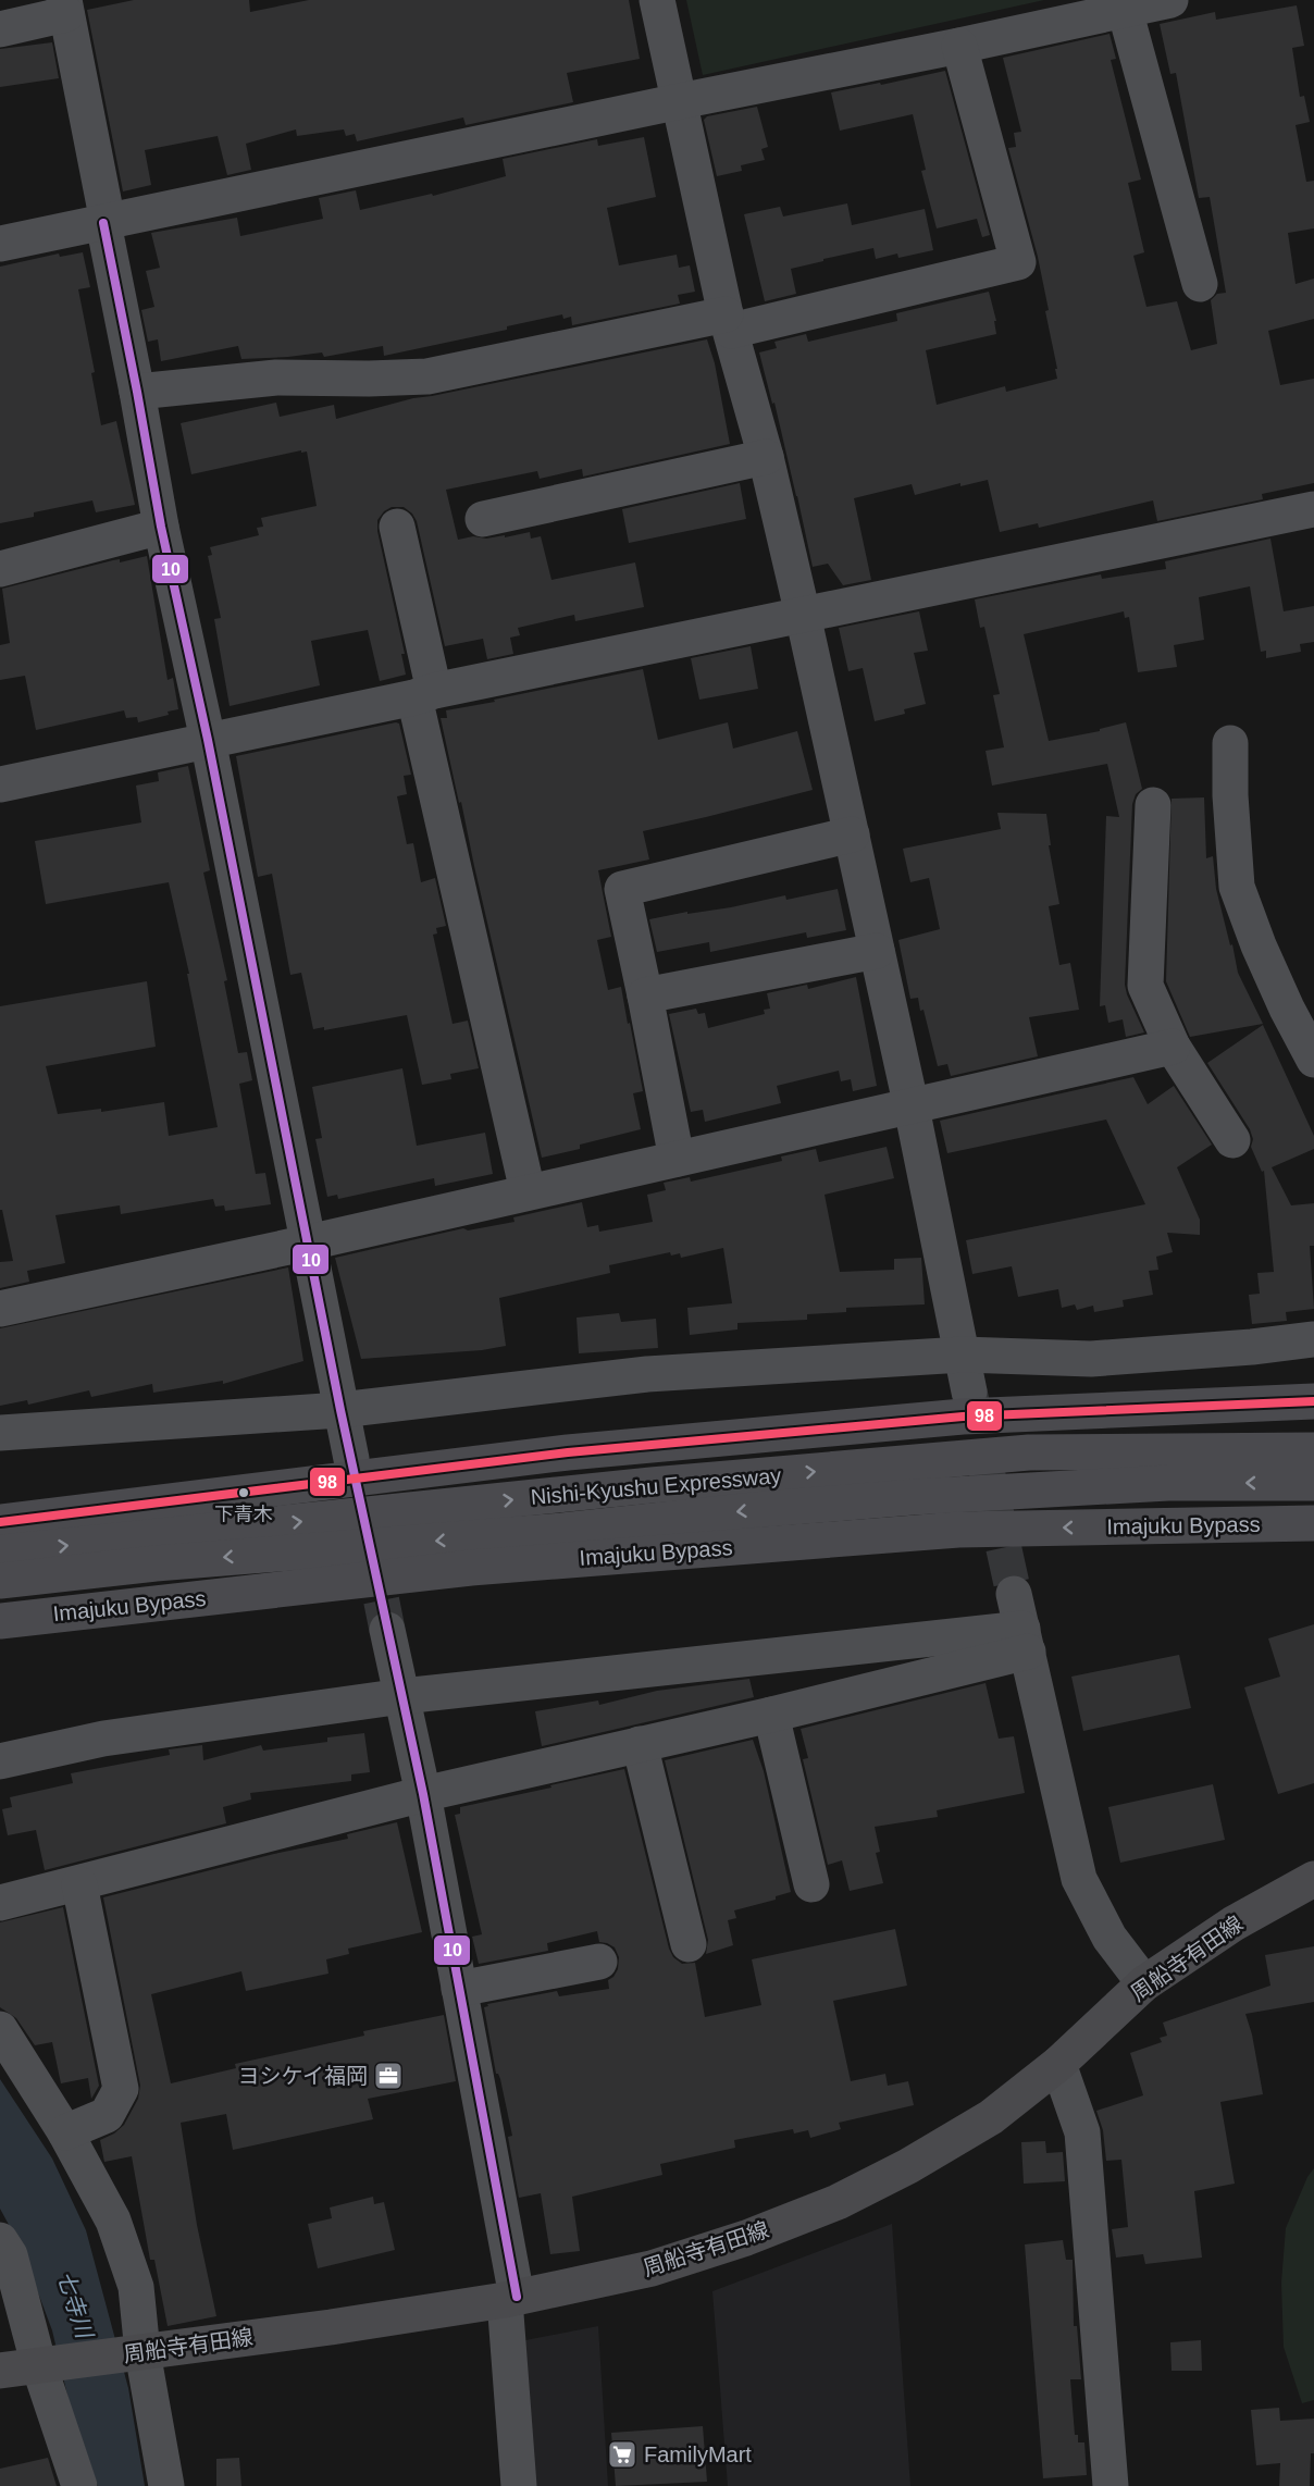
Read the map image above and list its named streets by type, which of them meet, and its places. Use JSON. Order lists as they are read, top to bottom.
{
  "streets": {
    "highway": ["Nishi-Kyushu Expressway", "Imajuku Bypass"],
    "main road": ["周船寺有田線"]
  },
  "water": ["七寺川"],
  "places": {
    "other": ["下青木"],
    "office": ["ヨシケイ福岡"],
    "supermarket": ["FamilyMart"]
  },
  "lines": ["transit line 10", "transit line 98"]
}
